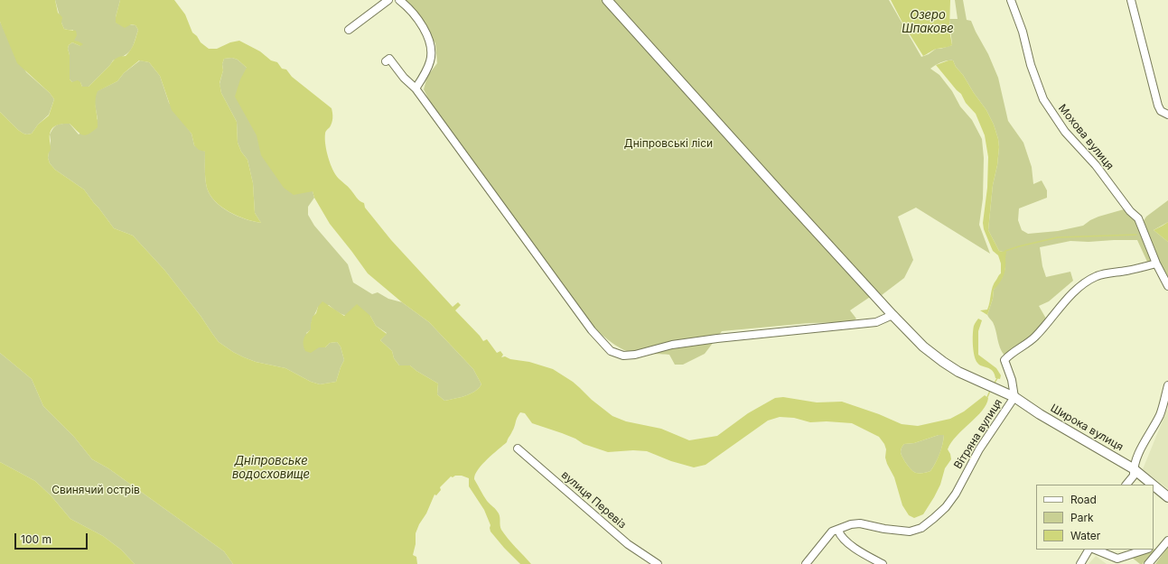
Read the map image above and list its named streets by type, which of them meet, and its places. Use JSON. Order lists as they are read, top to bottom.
{
  "streets": {
    "main road": ["Широка вулиця"],
    "street": ["Мохова вулиця", "Вітряна вулиця", "вулиця Перевіз"]
  },
  "crossings": [
    ["Мохова вулиця", "Вітряна вулиця"],
    ["Широка вулиця", "Вітряна вулиця"]
  ],
  "water": ["Озеро Шпакове", "Дніпровське водосховище"],
  "parks": ["Дніпровські ліси", "Свинячий острів"],
  "legend": ["Road", "Park", "Water"],
  "scale_bar": "100 m"
}
